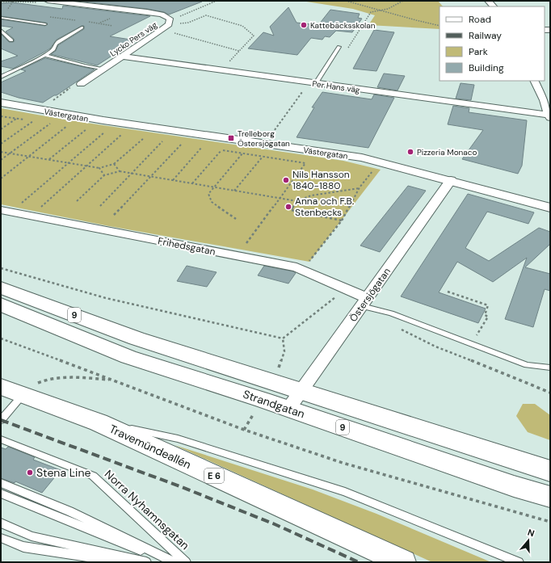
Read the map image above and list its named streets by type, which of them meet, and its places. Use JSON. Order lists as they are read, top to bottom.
{
  "streets": {
    "main road": [
      "9",
      "Strandgatan",
      "Travemündeallén",
      "E 6"
    ],
    "street": [
      "Lycko Pers väg",
      "Per Hans väg",
      "Västergatan",
      "Frihedsgatan",
      "Östersjögatan"
    ],
    "lane": ["Norra Nyhamnsgatan"]
  },
  "crossings": [
    ["Lycko Pers väg", "Per Hans väg"],
    ["Västergatan", "Östersjögatan"],
    ["Frihedsgatan", "Östersjögatan"],
    ["Östersjögatan", "Strandgatan"]
  ],
  "places": {
    "other": [
      "Kattebäcksskolan",
      "Pizzeria Monaco",
      "Nils Hansson 1840-1880",
      "Anna och F.B. Stenbecks",
      "Stena Line"
    ],
    "transit": ["Trelleborg Östersjögatan"]
  },
  "legend": [
    "Road",
    "Railway",
    "Park",
    "Building"
  ],
  "north": "top"
}
